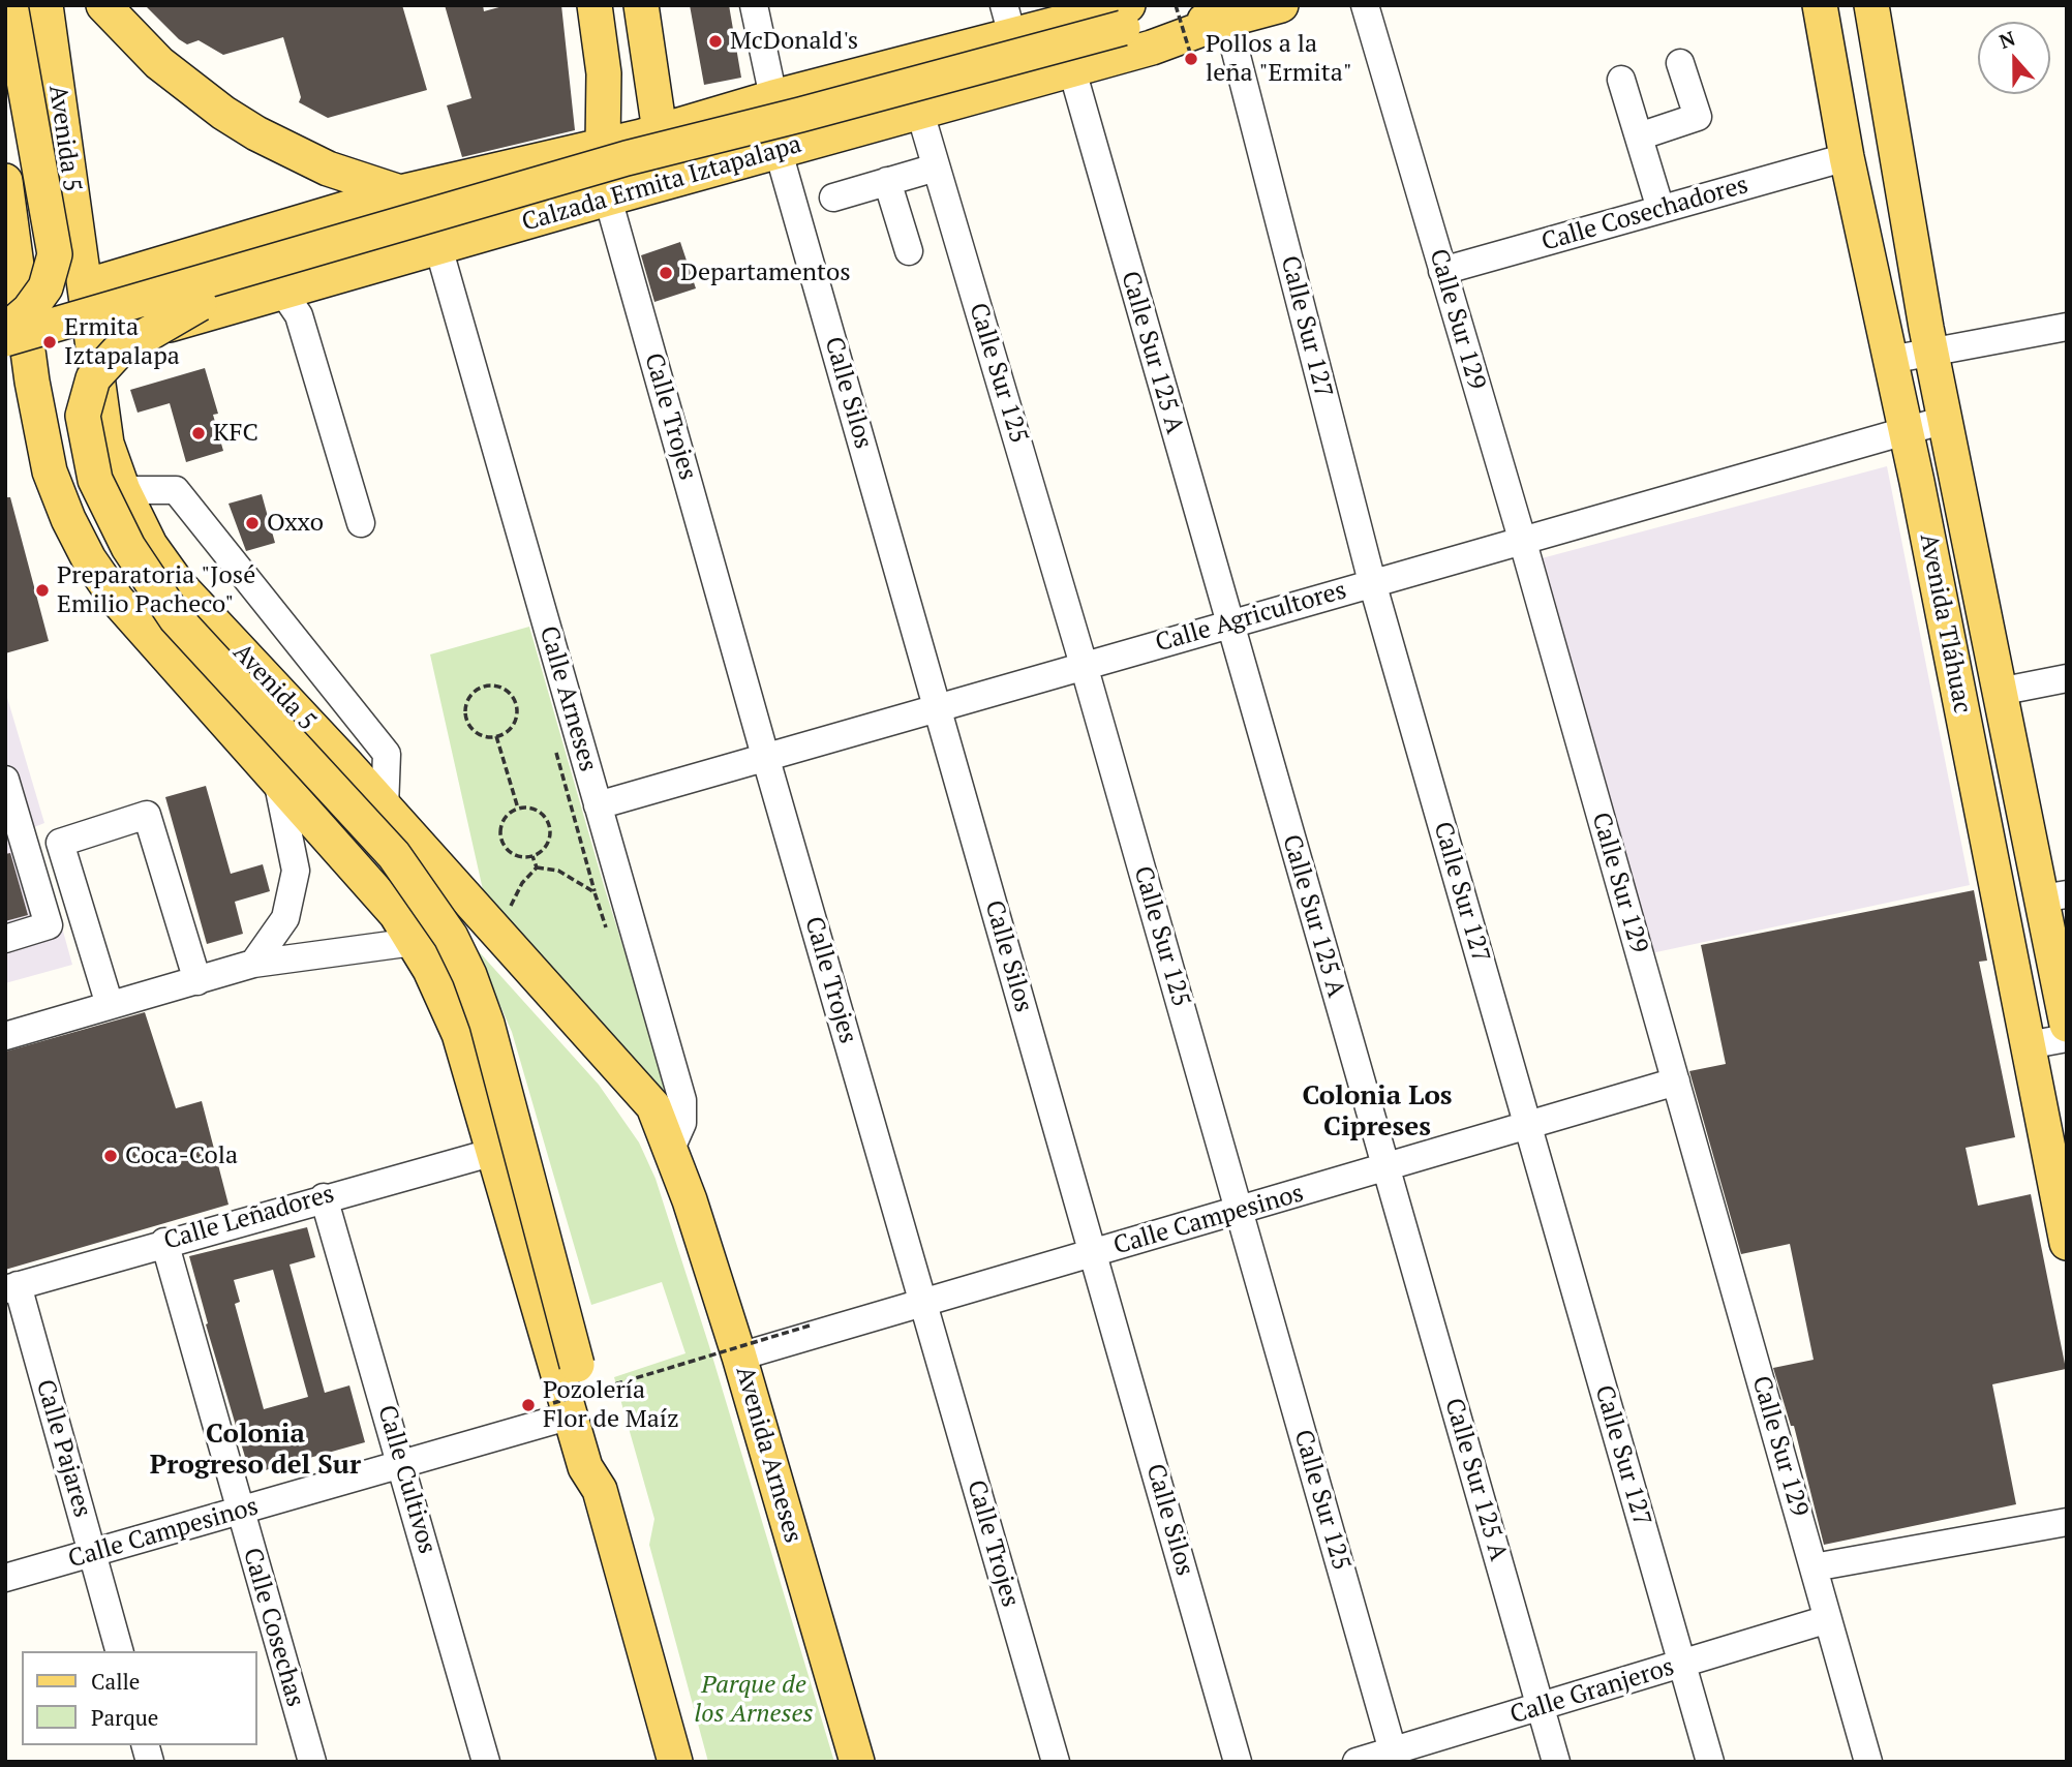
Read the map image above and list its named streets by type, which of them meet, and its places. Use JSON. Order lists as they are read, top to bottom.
{
  "streets": {
    "main road": [
      "Avenida 5",
      "Calzada Ermita Iztapalapa",
      "Avenida Tláhuac",
      "Avenida Arneses"
    ],
    "street": [
      "Calle Cosechadores",
      "Calle Sur 129",
      "Calle Sur 127",
      "Calle Sur 125 A",
      "Calle Sur 125",
      "Calle Silos",
      "Calle Trojes",
      "Calle Agricultores",
      "Calle Arneses",
      "Calle Leñadores",
      "Calle Campesinos",
      "Calle Pajares",
      "Calle Cultivos",
      "Calle Cosechas",
      "Calle Granjeros"
    ]
  },
  "crossings": [
    ["Avenida 5", "Calzada Ermita Iztapalapa"],
    ["Avenida 5", "Calle Arneses"],
    ["Avenida 5", "Avenida Arneses"],
    ["Calzada Ermita Iztapalapa", "Calle Sur 127"],
    ["Calzada Ermita Iztapalapa", "Calle Sur 125 A"],
    ["Calzada Ermita Iztapalapa", "Calle Sur 125"],
    ["Calzada Ermita Iztapalapa", "Calle Silos"],
    ["Calzada Ermita Iztapalapa", "Calle Trojes"],
    ["Calzada Ermita Iztapalapa", "Calle Arneses"],
    ["Calle Cosechadores", "Calle Sur 129"],
    ["Calle Cosechadores", "Avenida Tláhuac"],
    ["Calle Sur 129", "Calle Agricultores"],
    ["Calle Sur 129", "Calle Campesinos"],
    ["Calle Sur 129", "Calle Granjeros"],
    ["Calle Sur 127", "Calle Agricultores"],
    ["Calle Sur 127", "Calle Campesinos"],
    ["Calle Sur 127", "Calle Granjeros"],
    ["Calle Sur 125 A", "Calle Agricultores"],
    ["Calle Sur 125 A", "Calle Campesinos"],
    ["Calle Sur 125 A", "Calle Granjeros"],
    ["Calle Sur 125", "Calle Agricultores"],
    ["Calle Sur 125", "Calle Campesinos"],
    ["Calle Sur 125", "Calle Granjeros"],
    ["Calle Silos", "Calle Agricultores"],
    ["Calle Silos", "Calle Campesinos"],
    ["Calle Trojes", "Calle Agricultores"],
    ["Calle Trojes", "Calle Campesinos"],
    ["Calle Agricultores", "Avenida Tláhuac"],
    ["Calle Agricultores", "Calle Arneses"],
    ["Calle Arneses", "Avenida Arneses"],
    ["Calle Leñadores", "Calle Pajares"],
    ["Calle Leñadores", "Calle Cultivos"],
    ["Calle Leñadores", "Calle Cosechas"],
    ["Calle Campesinos", "Calle Pajares"],
    ["Calle Campesinos", "Avenida Arneses"],
    ["Calle Campesinos", "Calle Cultivos"],
    ["Calle Campesinos", "Calle Cosechas"]
  ],
  "districts": ["Colonia Los Cipreses", "Colonia Progreso del Sur"],
  "parks": ["Parque de los Arneses"],
  "places": [
    "McDonald's",
    "Pollos a la leña \"Ermita\"",
    "Departamentos",
    "Ermita Iztapalapa",
    "KFC",
    "Oxxo",
    "Preparatoria \"José Emilio Pacheco\"",
    "Coca-Cola",
    "Pozolería Flor de Maíz"
  ],
  "legend": ["Calle", "Parque"],
  "north": "top"
}
